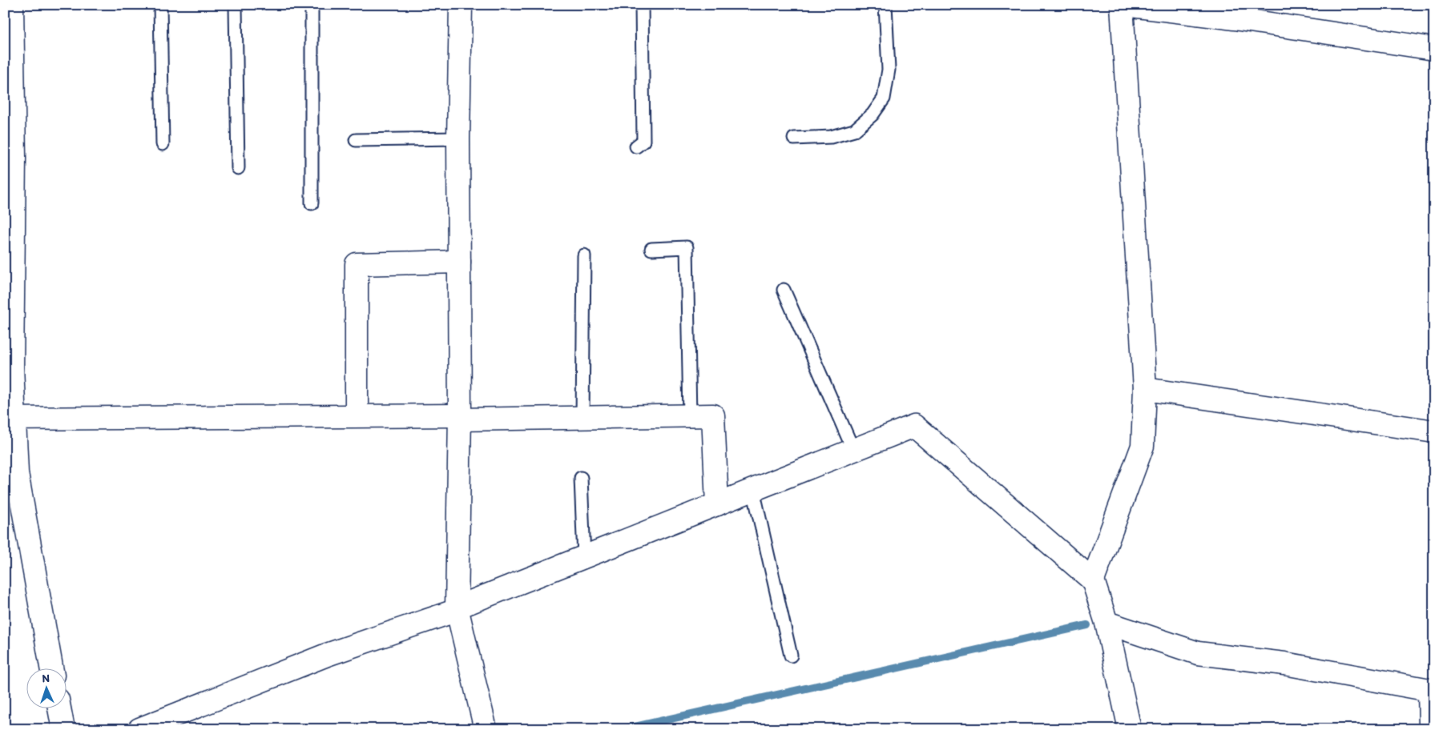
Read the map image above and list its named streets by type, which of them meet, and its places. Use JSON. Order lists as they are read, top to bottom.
{
  "north": "top"
}
